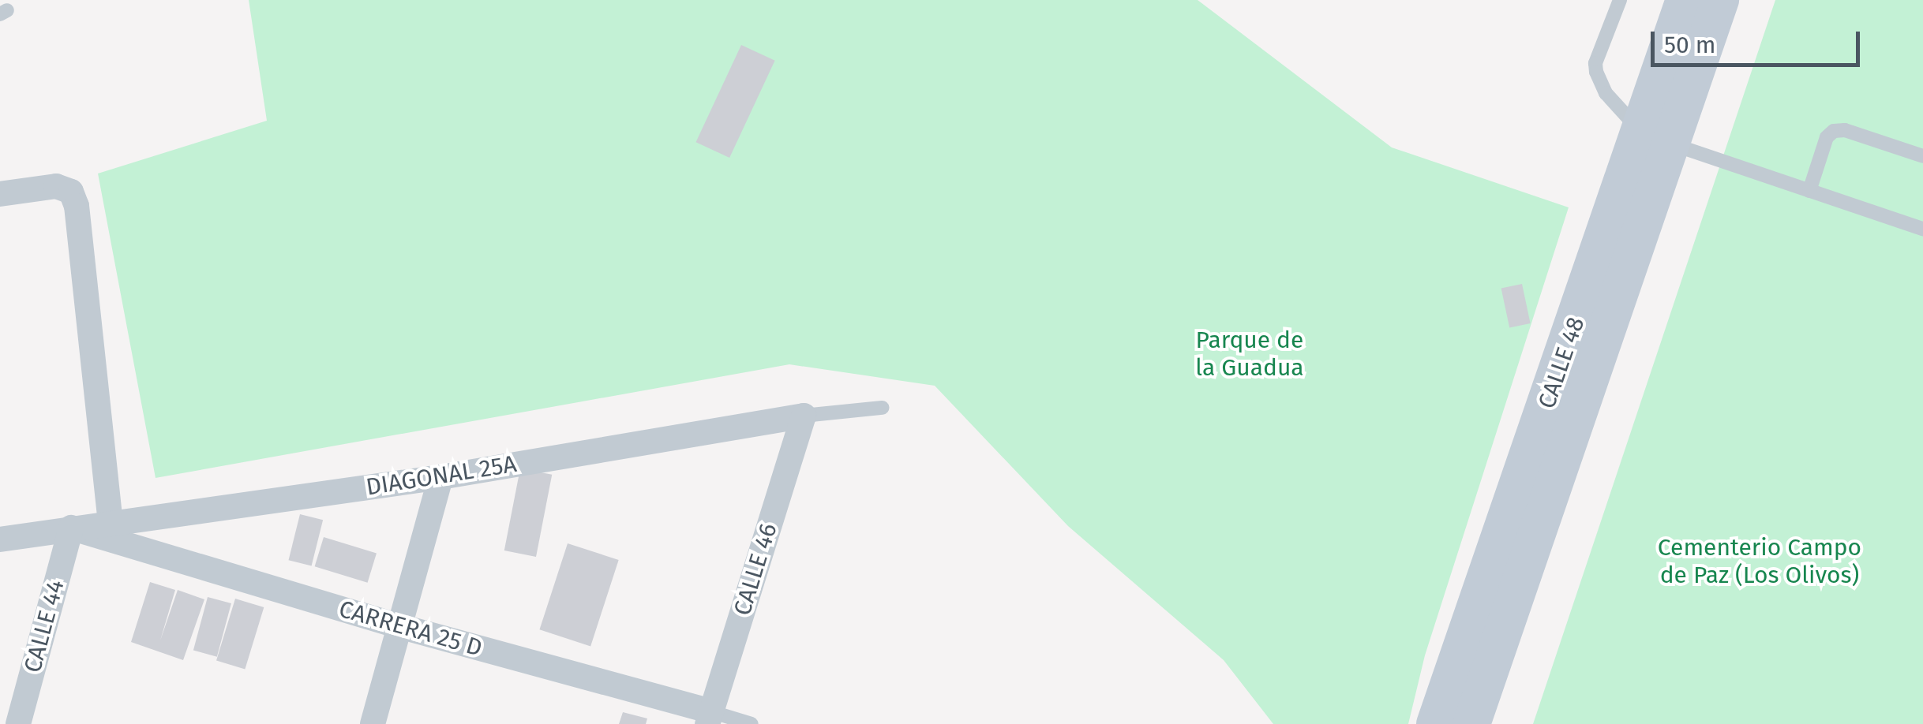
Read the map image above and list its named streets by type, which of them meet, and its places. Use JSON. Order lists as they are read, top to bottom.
{
  "streets": {
    "main road": ["CALLE 48"],
    "street": [
      "DIAGONAL 25A",
      "CALLE 46",
      "CALLE 44",
      "CARRERA 25 D"
    ]
  },
  "crossings": [
    ["DIAGONAL 25A", "CALLE 46"],
    ["DIAGONAL 25A", "CALLE 44"],
    ["DIAGONAL 25A", "CARRERA 25 D"],
    ["CALLE 46", "CARRERA 25 D"]
  ],
  "parks": ["Parque de la Guadua", "Cementerio Campo de Paz (Los Olivos)"],
  "scale_bar": "50 m"
}
